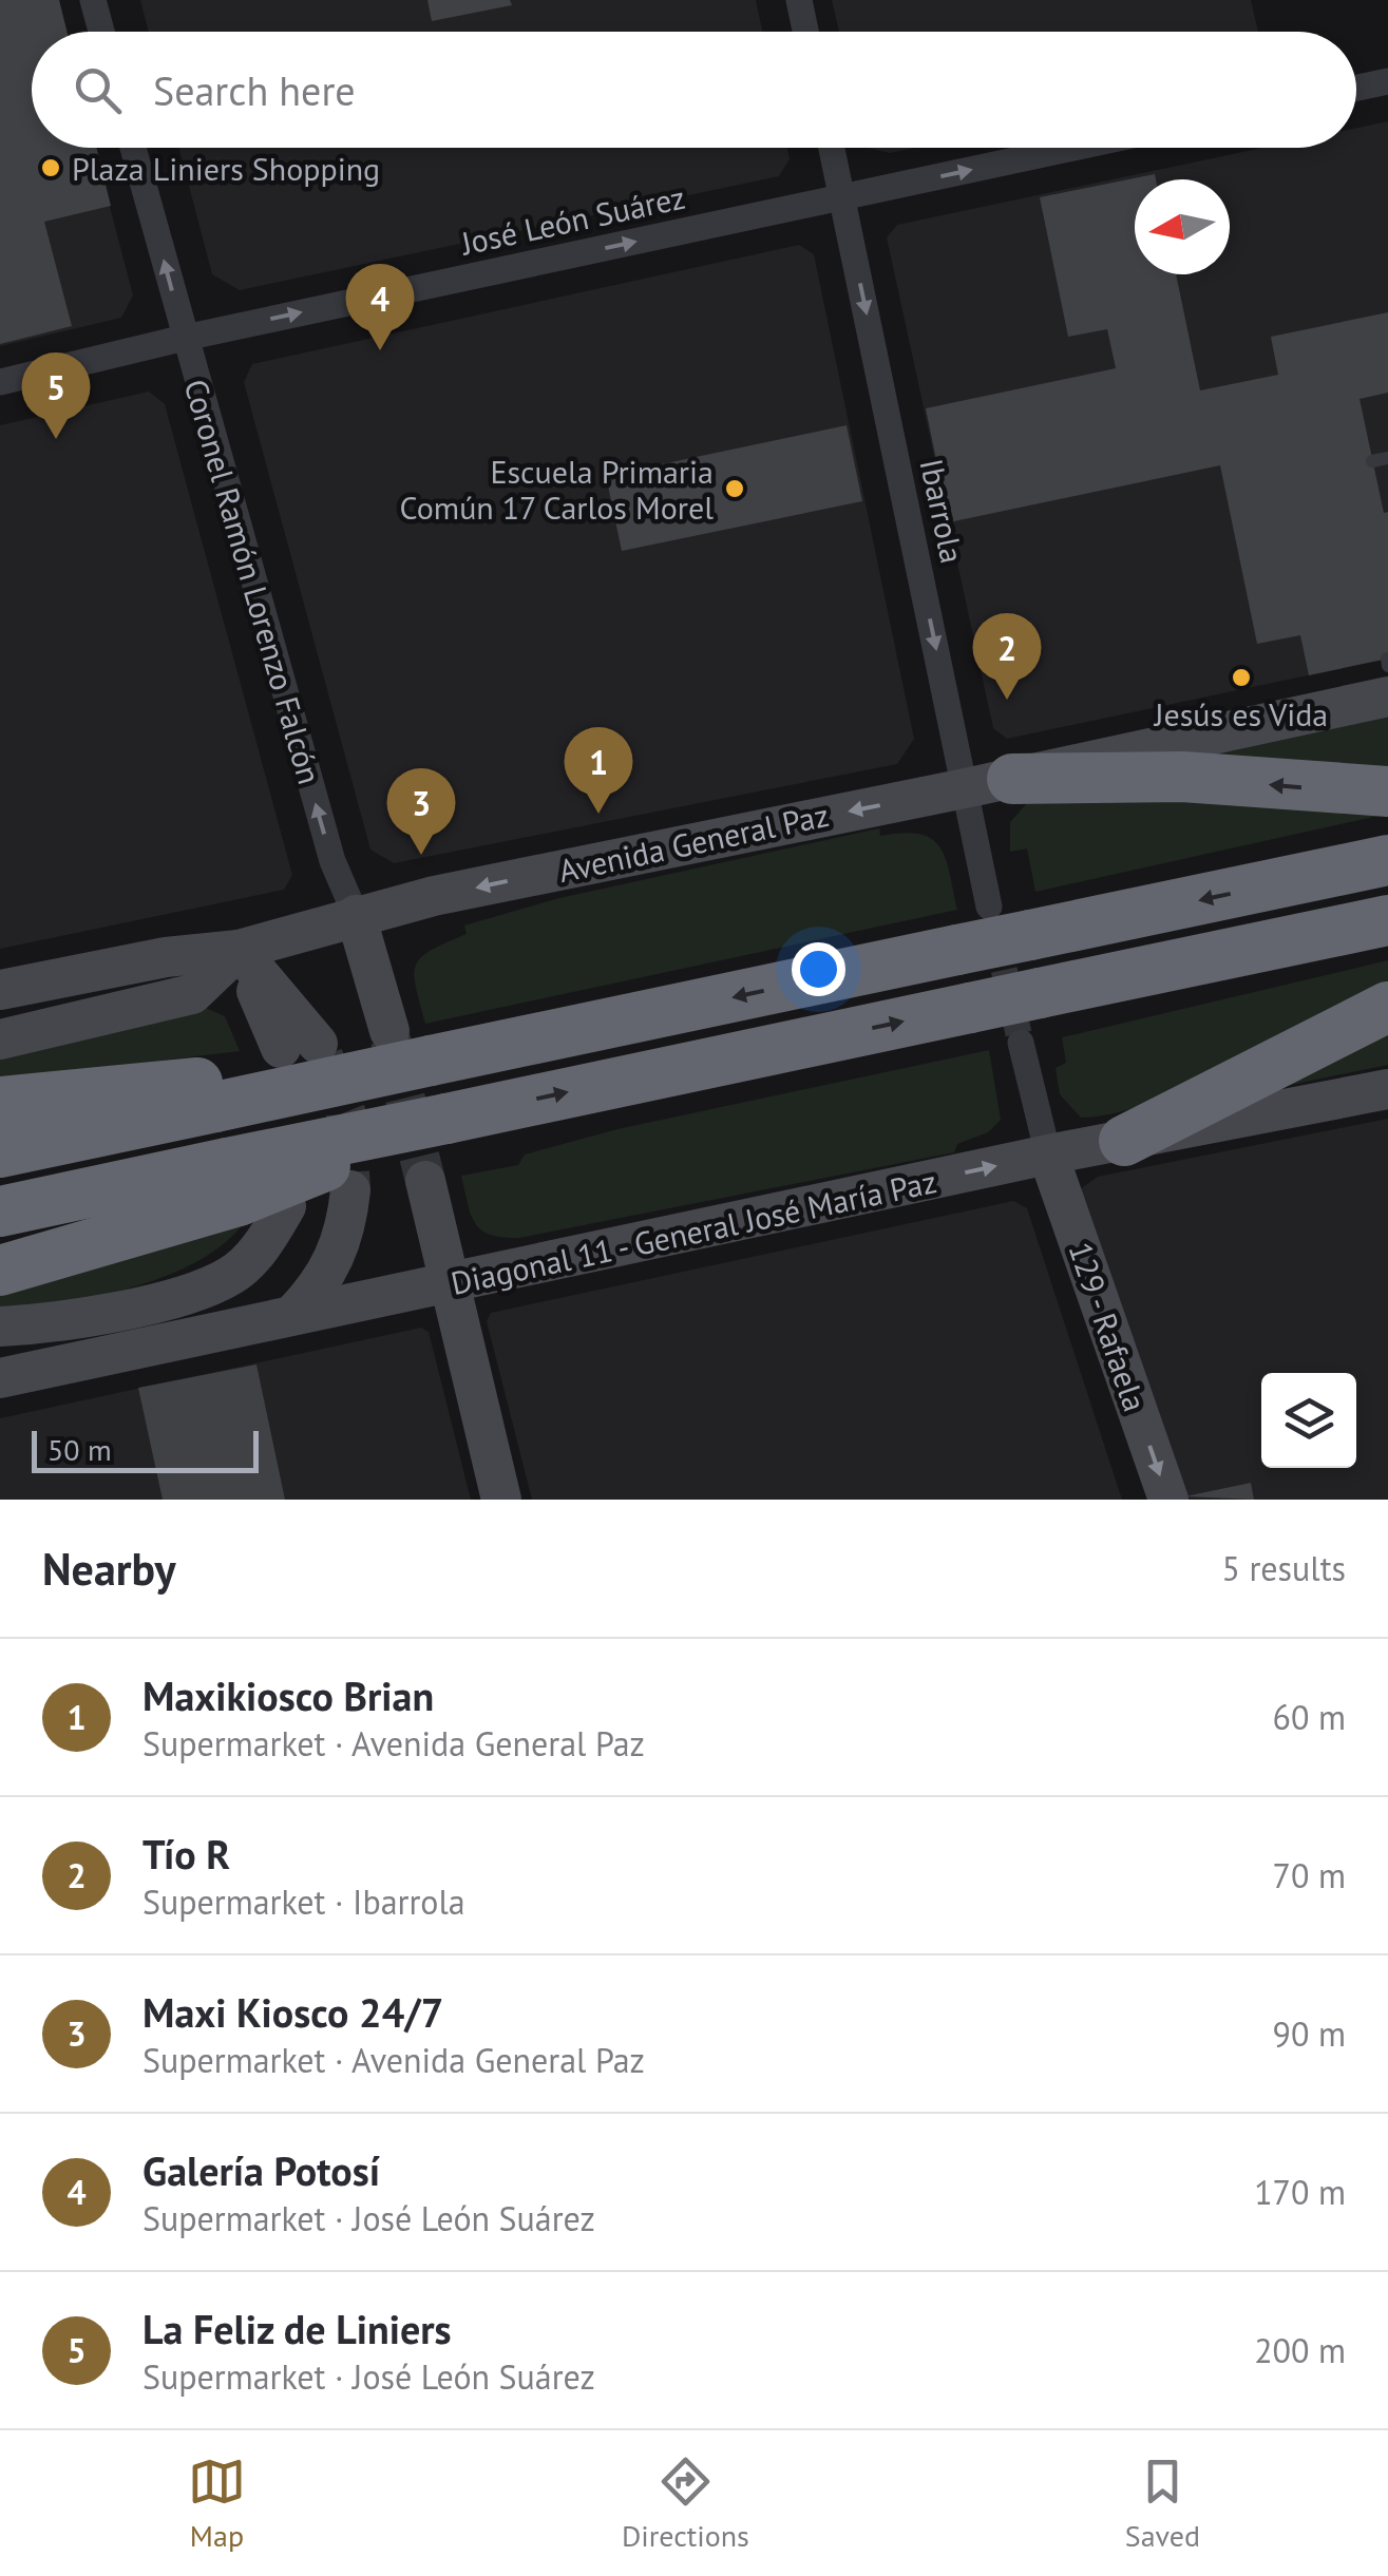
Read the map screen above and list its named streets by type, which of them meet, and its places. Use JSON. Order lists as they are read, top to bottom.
{
  "streets": {
    "street": [
      "José León Suárez",
      "Ibarrola",
      "Coronel Ramón Lorenzo Falcón",
      "Avenida General Paz",
      "Diagonal 11 - General José María Paz",
      "129 - Rafaela"
    ]
  },
  "crossings": [
    ["José León Suárez", "Ibarrola"],
    ["José León Suárez", "Coronel Ramón Lorenzo Falcón"],
    ["Ibarrola", "Avenida General Paz"],
    ["Coronel Ramón Lorenzo Falcón", "Avenida General Paz"],
    ["Diagonal 11 - General José María Paz", "129 - Rafaela"]
  ],
  "one_way": [
    "José León Suárez",
    "Ibarrola",
    "Coronel Ramón Lorenzo Falcón",
    "Avenida General Paz",
    "Diagonal 11 - General José María Paz",
    "129 - Rafaela"
  ],
  "places": ["Plaza Liniers Shopping", "Escuela Primaria Común 17 Carlos Morel", "Jesús es Vida"],
  "scale_bar": "50 m",
  "north": "left",
  "page": {
    "search": "Search here",
    "pins": [
      "4",
      "5",
      "2",
      "1",
      "3"
    ],
    "scale": "50 m",
    "heading": ["Nearby", "5 results"],
    "list": [
      {
        "mark": "1",
        "name": "Maxikiosco Brian",
        "note": "Supermarket · Avenida General Paz",
        "value": "60 m"
      },
      {
        "mark": "2",
        "name": "Tío R",
        "note": "Supermarket · Ibarrola",
        "value": "70 m"
      },
      {
        "mark": "3",
        "name": "Maxi Kiosco 24/7",
        "note": "Supermarket · Avenida General Paz",
        "value": "90 m"
      },
      {
        "mark": "4",
        "name": "Galería Potosí",
        "note": "Supermarket · José León Suárez",
        "value": "170 m"
      },
      {
        "mark": "5",
        "name": "La Feliz de Liniers",
        "note": "Supermarket · José León Suárez",
        "value": "200 m"
      }
    ],
    "nav": ["Map", "Directions", "Saved"]
  }
}
